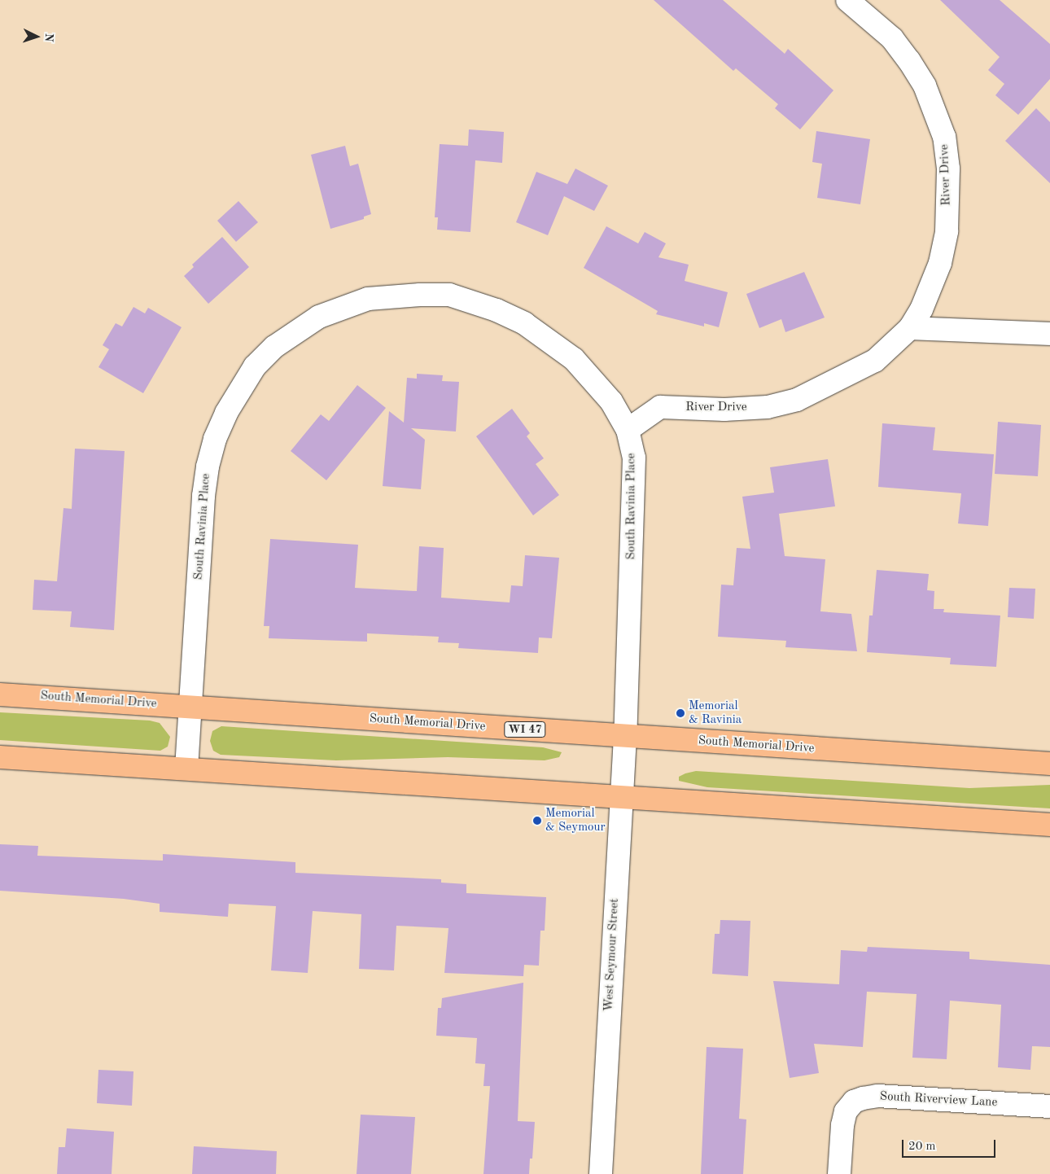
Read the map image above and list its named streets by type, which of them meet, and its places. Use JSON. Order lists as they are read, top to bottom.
{
  "streets": {
    "main road": ["South Memorial Drive", "WI 47"],
    "street": [
      "River Drive",
      "South Ravinia Place",
      "West Seymour Street",
      "South Riverview Lane"
    ]
  },
  "crossings": [
    ["River Drive", "South Ravinia Place"],
    ["South Ravinia Place", "South Memorial Drive"],
    ["South Ravinia Place", "West Seymour Street"],
    ["South Memorial Drive", "West Seymour Street"]
  ],
  "places": ["Memorial & Ravinia", "Memorial & Seymour"],
  "scale_bar": "20 m",
  "north": "right"
}
